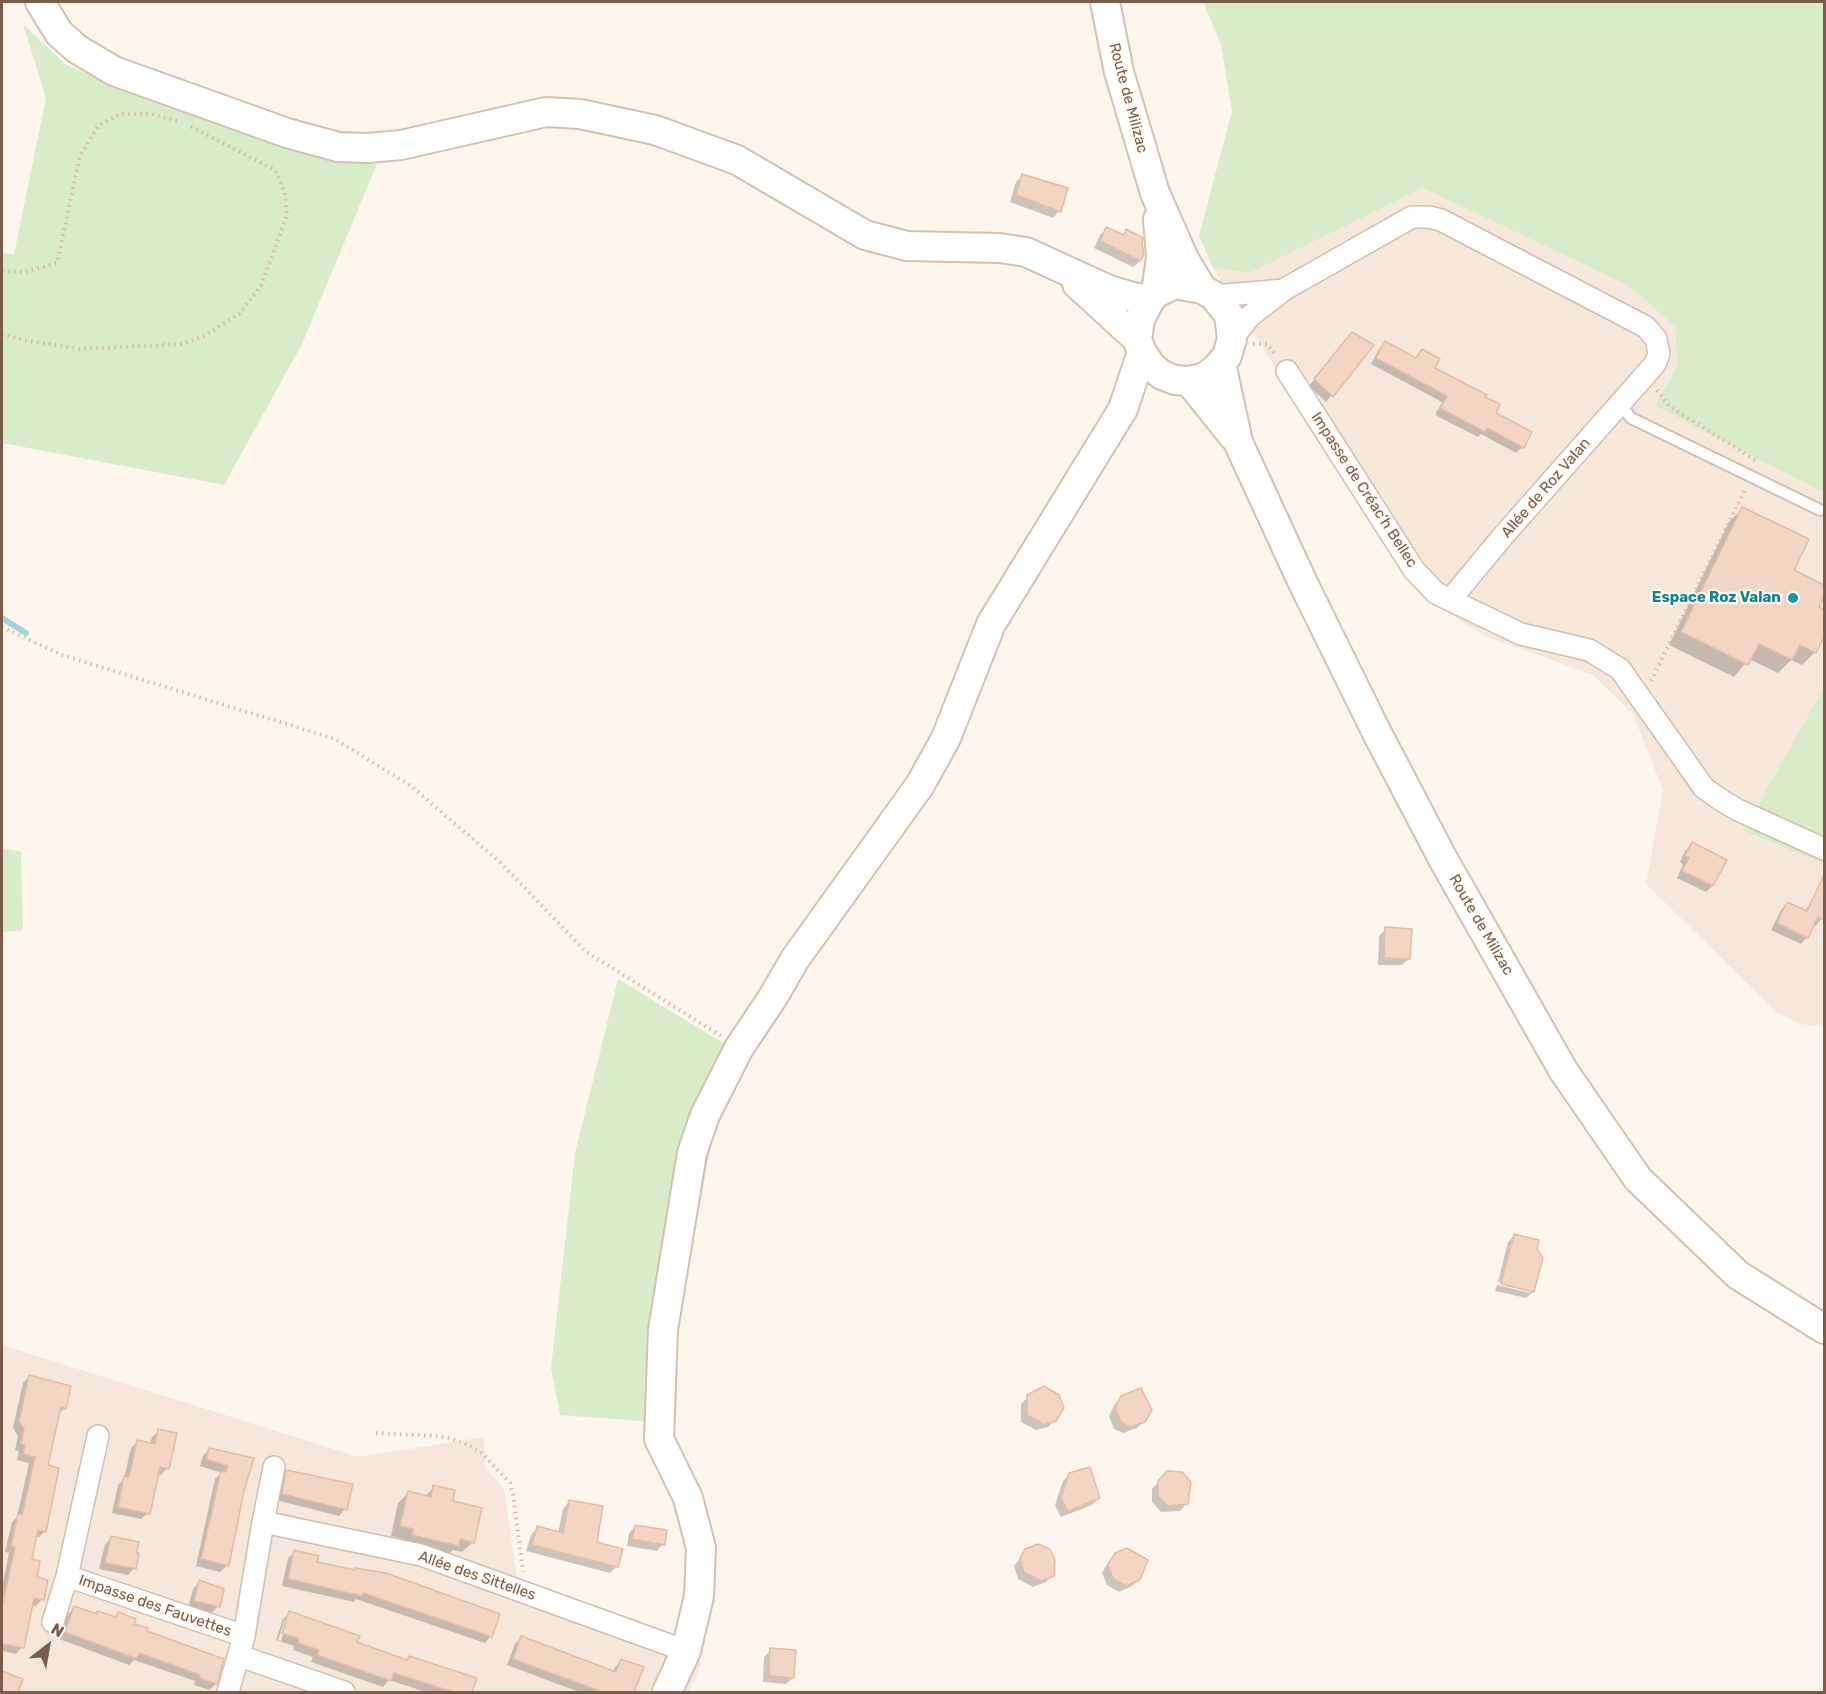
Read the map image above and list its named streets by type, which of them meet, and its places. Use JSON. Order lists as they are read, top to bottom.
{
  "streets": {
    "street": [
      "Route de Milizac",
      "Allée de Roz Valan",
      "Impasse de Créac’h Bellec",
      "Allée des Sittelles",
      "Impasse des Fauvettes"
    ]
  },
  "crossings": [
    ["Route de Milizac", "Allée de Roz Valan"],
    ["Allée de Roz Valan", "Impasse de Créac’h Bellec"]
  ],
  "places": ["Espace Roz Valan"],
  "north": "top right"
}
